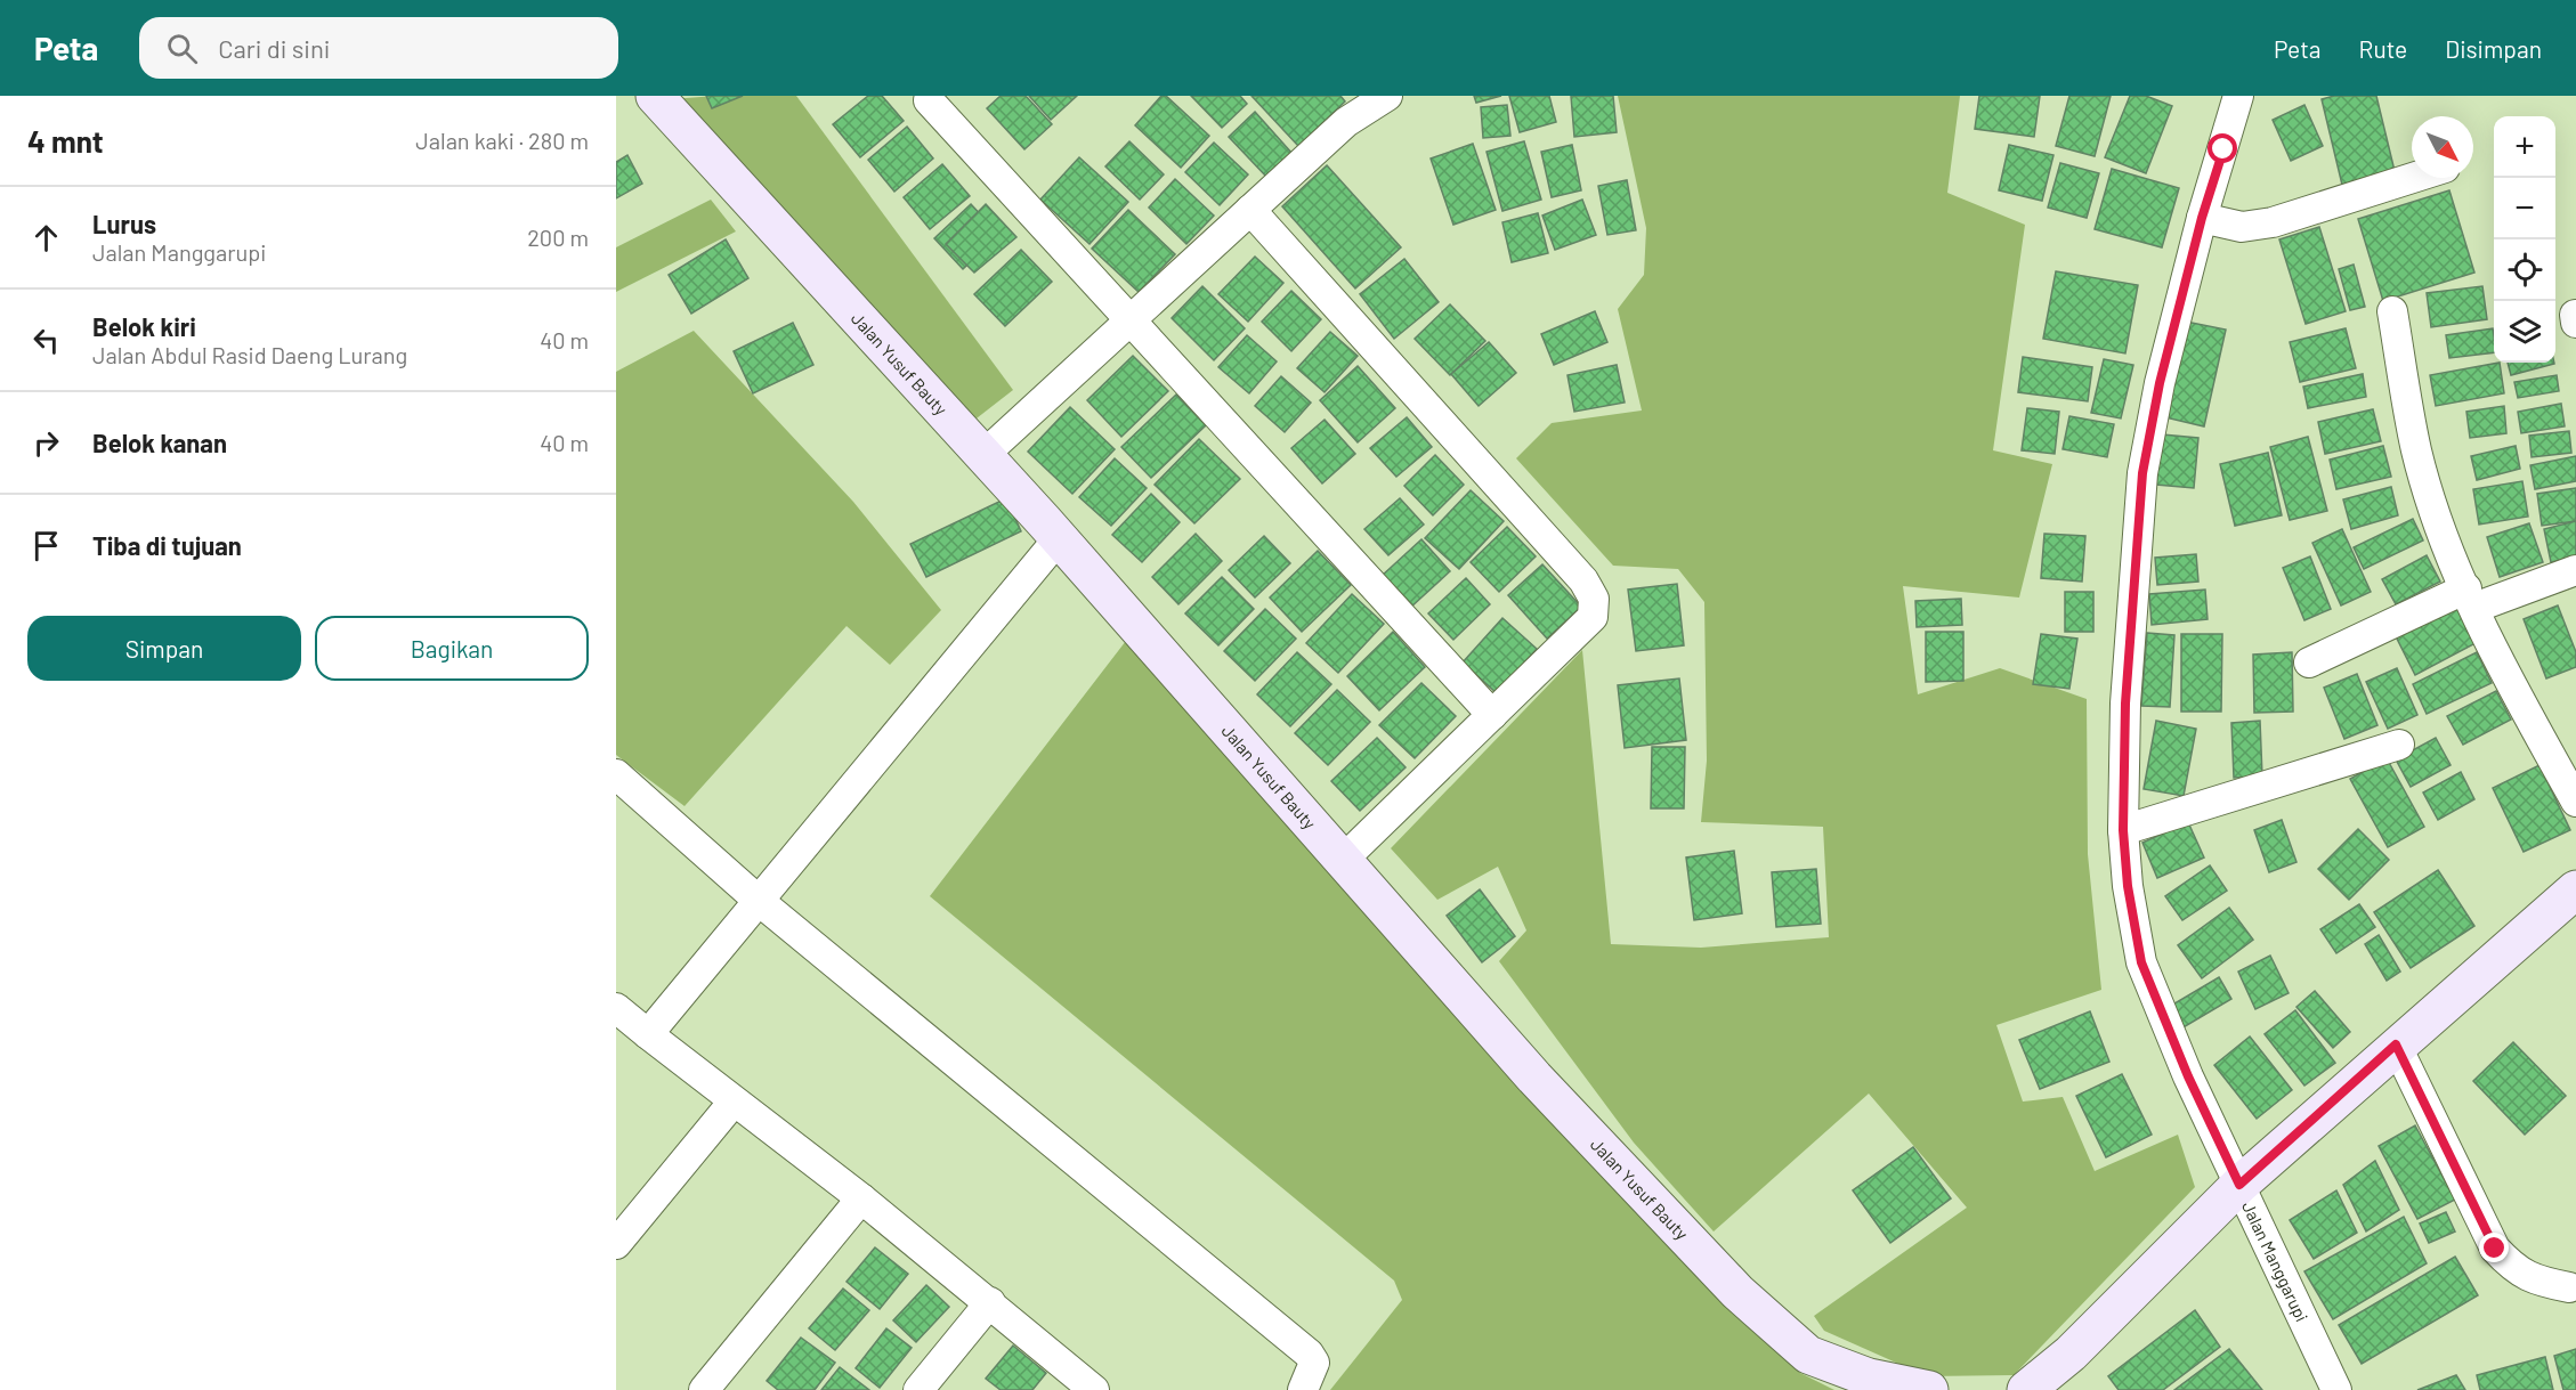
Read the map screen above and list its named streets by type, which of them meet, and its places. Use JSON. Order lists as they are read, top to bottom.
{
  "streets": {
    "street": ["Jalan Yusuf Bauty", "Jalan Manggarupi"]
  },
  "north": "bottom right",
  "page": {
    "header": "Peta",
    "search": "Cari di sini",
    "nav": ["Peta", "Rute", "Disimpan"],
    "heading": ["4 mnt", "Jalan kaki · 280 m"],
    "map_buttons": ["+", "−"],
    "list": [
      ["Lurus", "Jalan Manggarupi", "200 m"],
      ["Belok kiri", "Jalan Abdul Rasid Daeng Lurang", "40 m"],
      ["Belok kanan", "40 m"],
      "Tiba di tujuan"
    ],
    "buttons": ["Simpan", "Bagikan"]
  }
}
